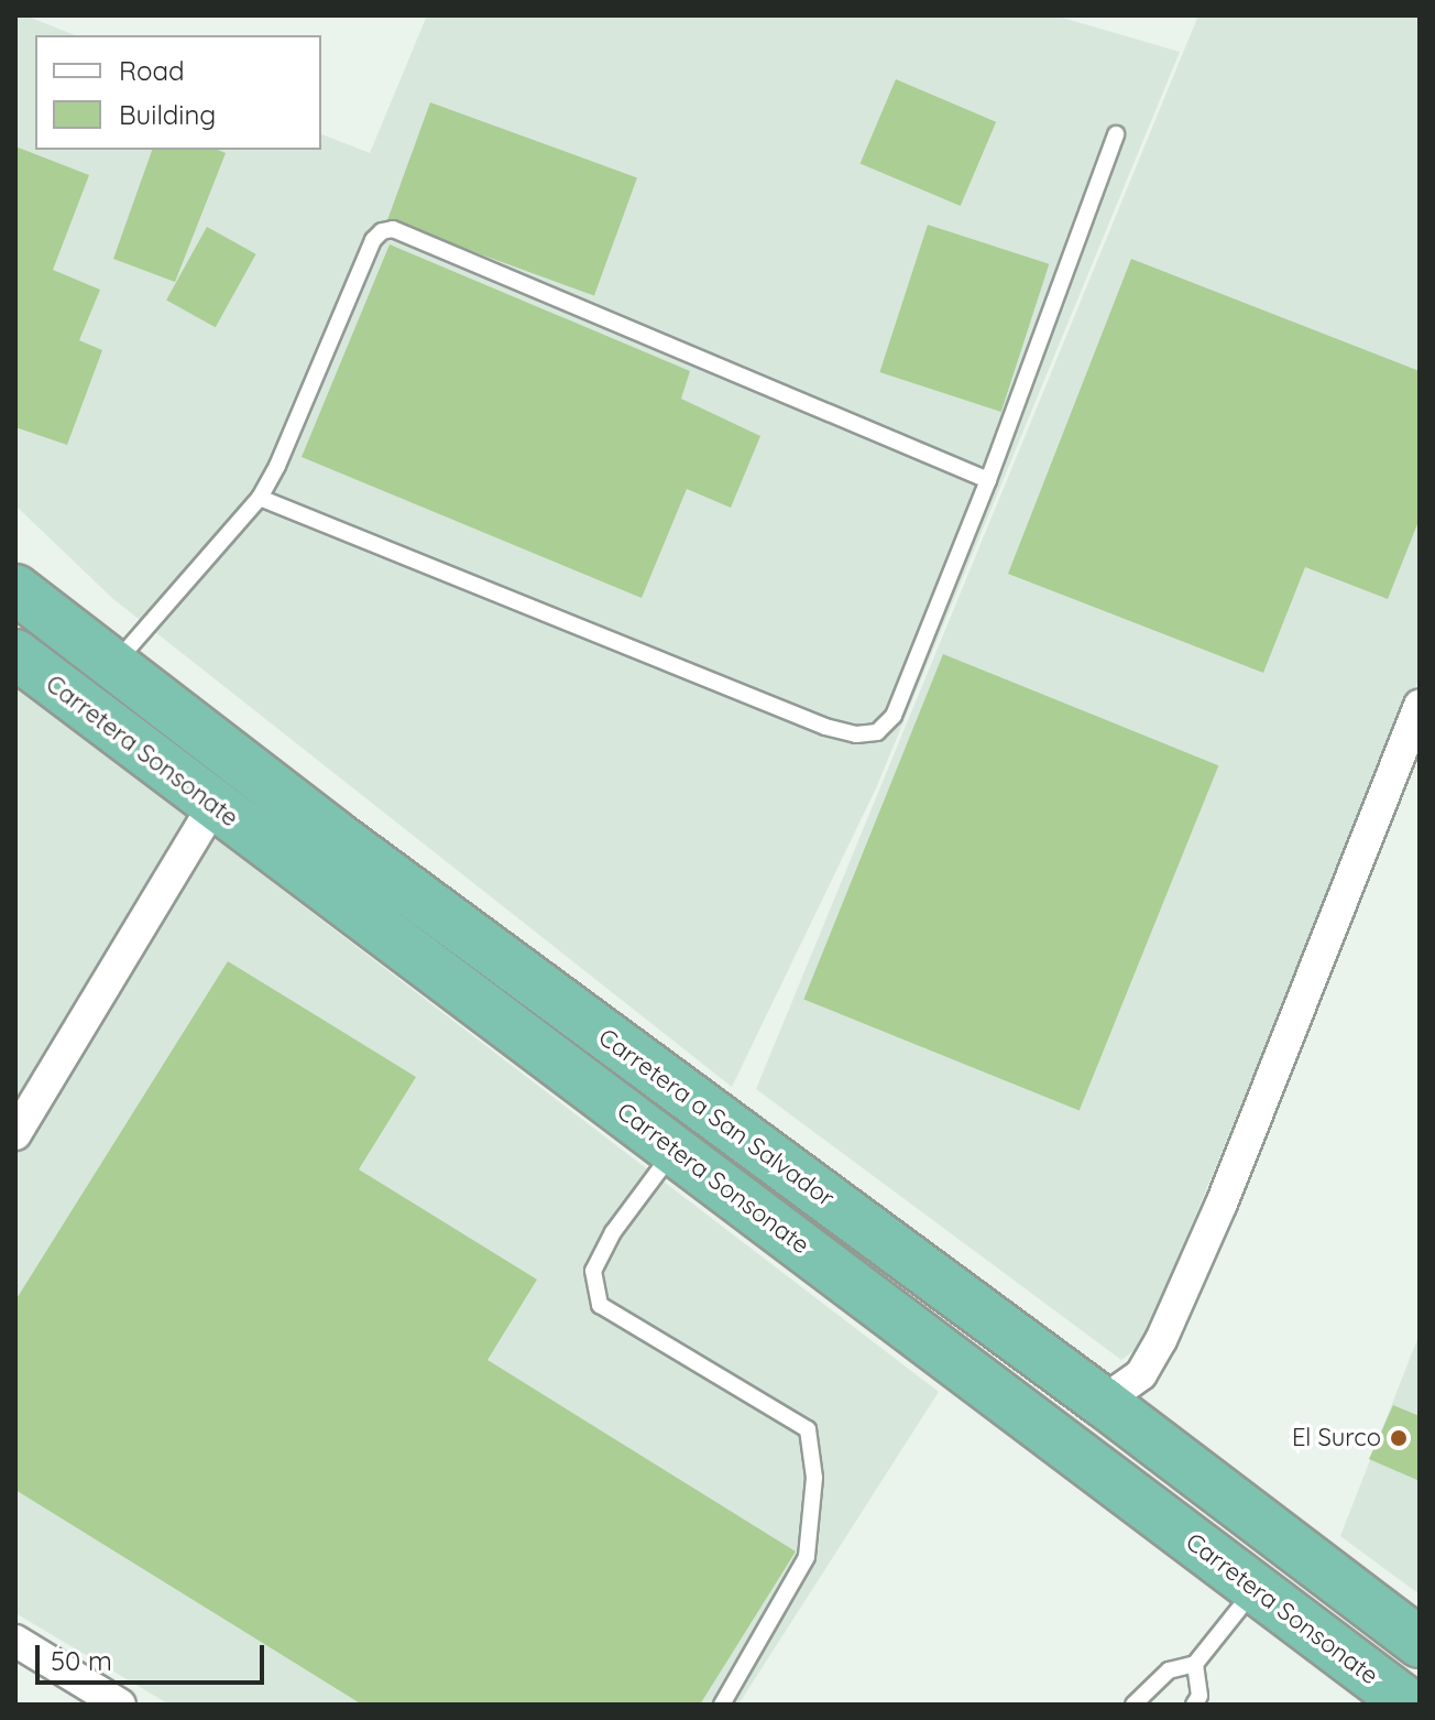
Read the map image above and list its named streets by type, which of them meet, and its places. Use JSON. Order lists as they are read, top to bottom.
{
  "streets": {
    "highway": ["Carretera Sonsonate", "Carretera a San Salvador"]
  },
  "places": ["El Surco"],
  "legend": ["Road", "Building"],
  "scale_bar": "50 m"
}
